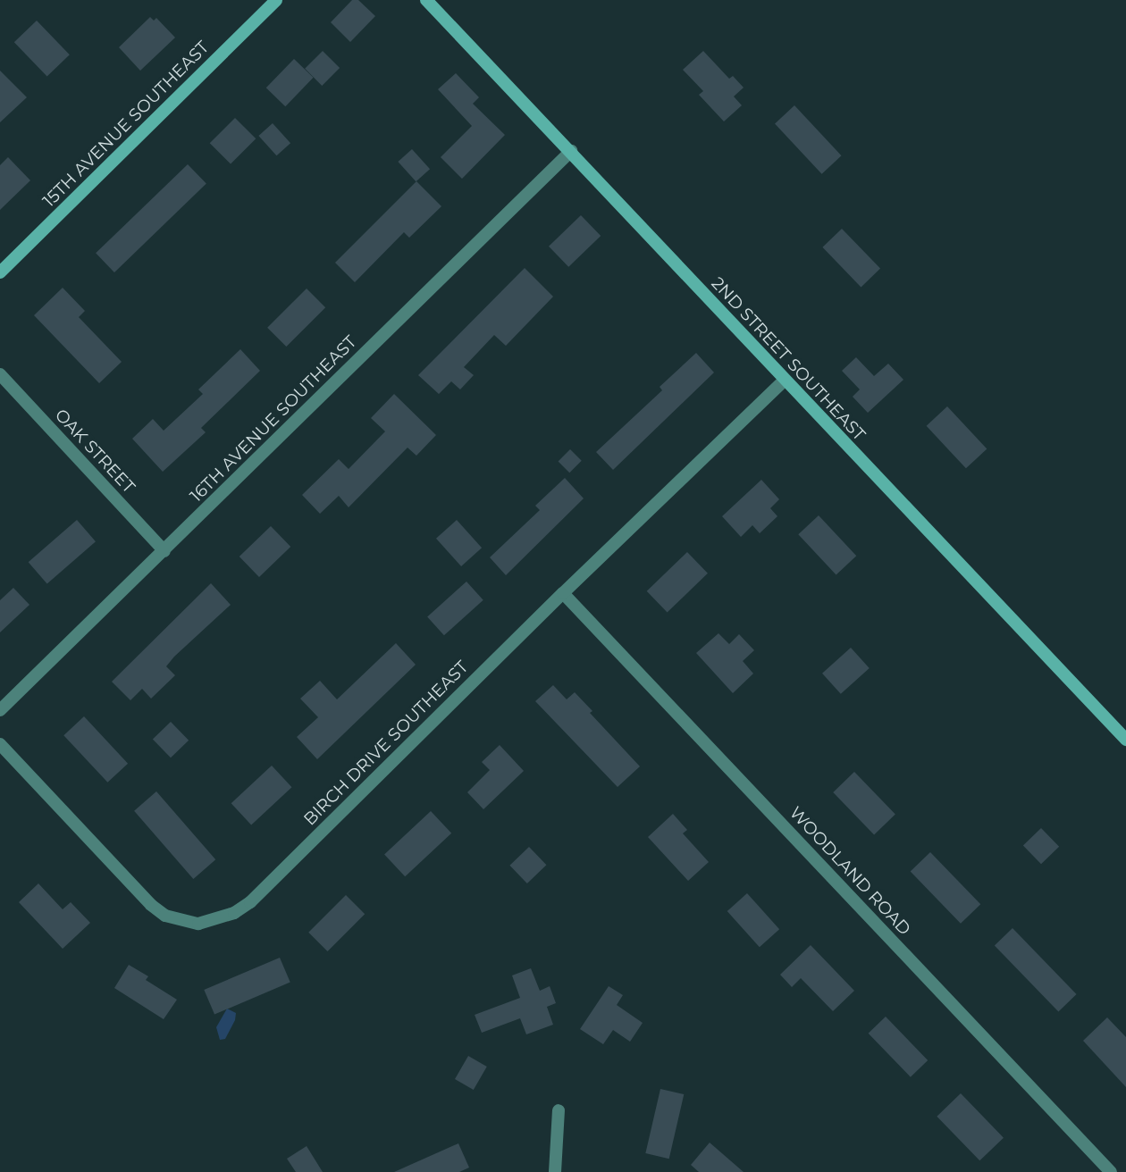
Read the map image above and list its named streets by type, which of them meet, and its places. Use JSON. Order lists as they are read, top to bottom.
{
  "streets": {
    "street": [
      "15TH AVENUE SOUTHEAST",
      "2ND STREET SOUTHEAST",
      "16TH AVENUE SOUTHEAST",
      "OAK STREET",
      "BIRCH DRIVE SOUTHEAST",
      "WOODLAND ROAD"
    ]
  },
  "crossings": [
    ["2ND STREET SOUTHEAST", "16TH AVENUE SOUTHEAST"],
    ["2ND STREET SOUTHEAST", "BIRCH DRIVE SOUTHEAST"],
    ["16TH AVENUE SOUTHEAST", "OAK STREET"],
    ["BIRCH DRIVE SOUTHEAST", "WOODLAND ROAD"]
  ]
}
